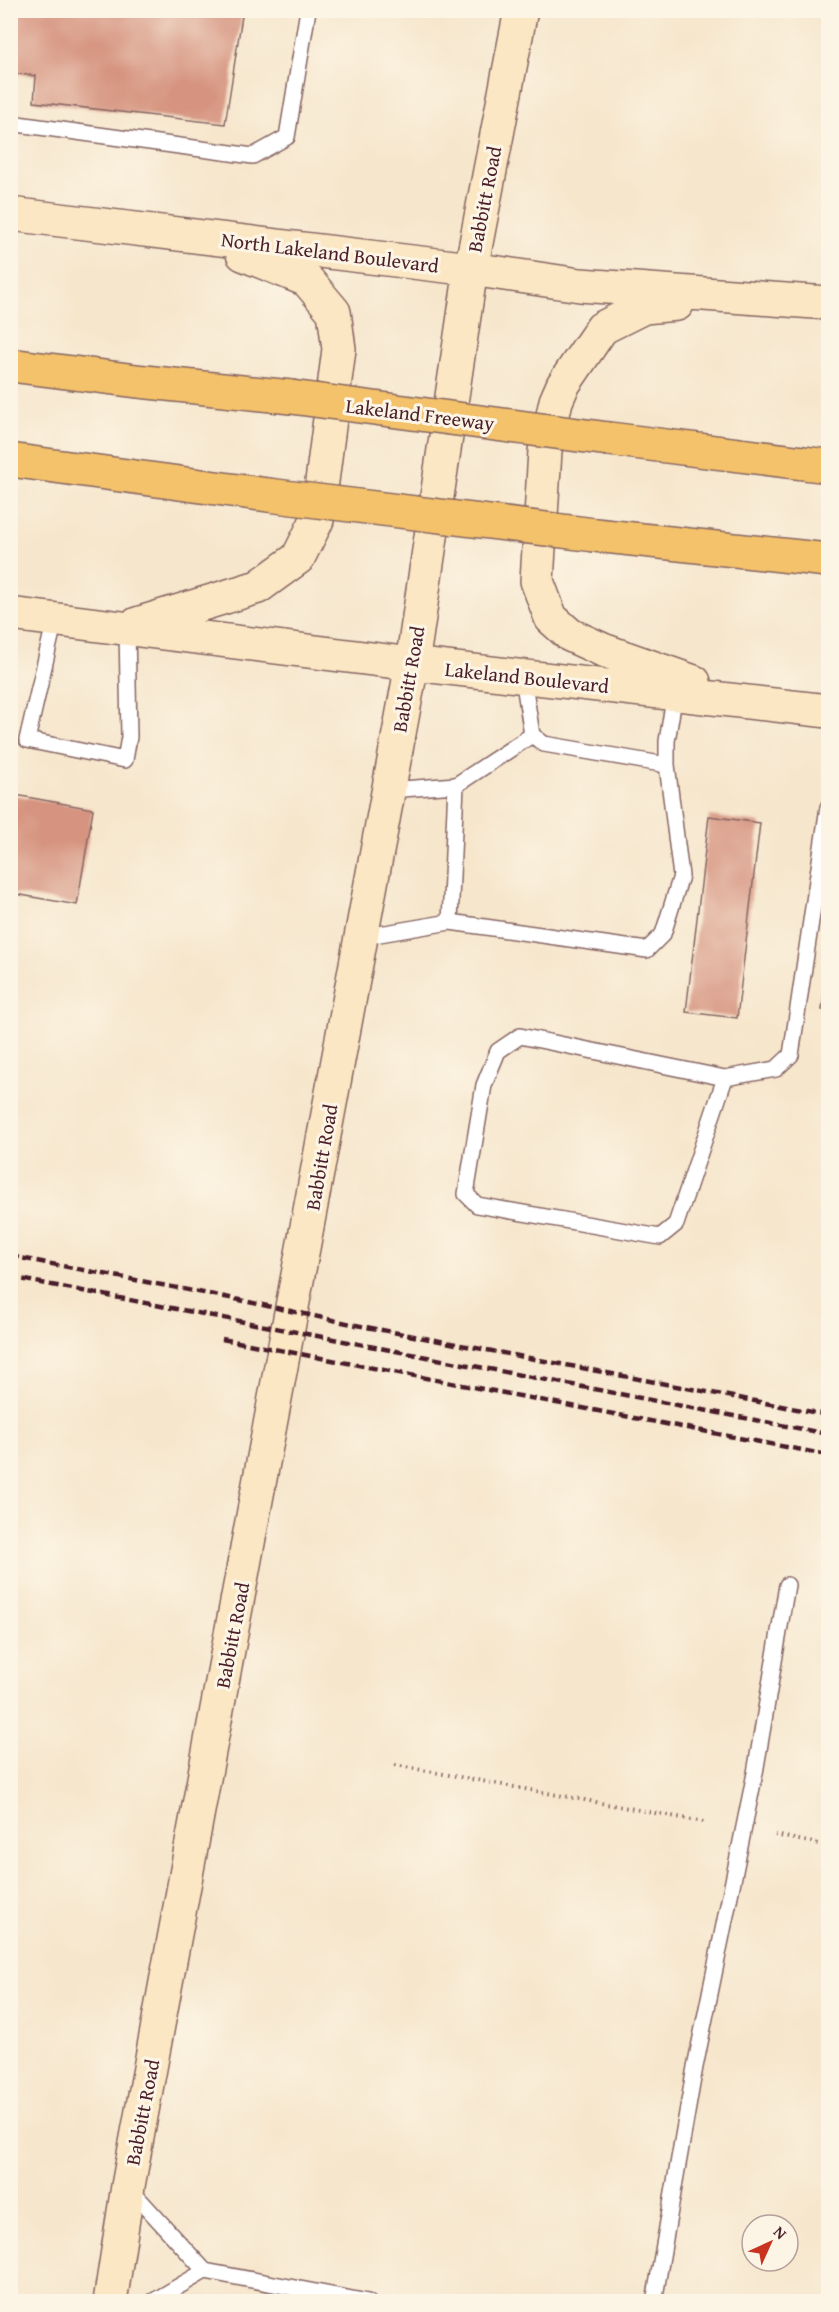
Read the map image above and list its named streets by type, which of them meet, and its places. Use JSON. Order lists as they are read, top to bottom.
{
  "streets": {
    "highway": ["Lakeland Freeway"],
    "street": ["Babbitt Road", "North Lakeland Boulevard", "Lakeland Boulevard"]
  },
  "crossings": [
    ["Babbitt Road", "North Lakeland Boulevard"],
    ["Babbitt Road", "Lakeland Boulevard"]
  ],
  "north": "top right"
}
